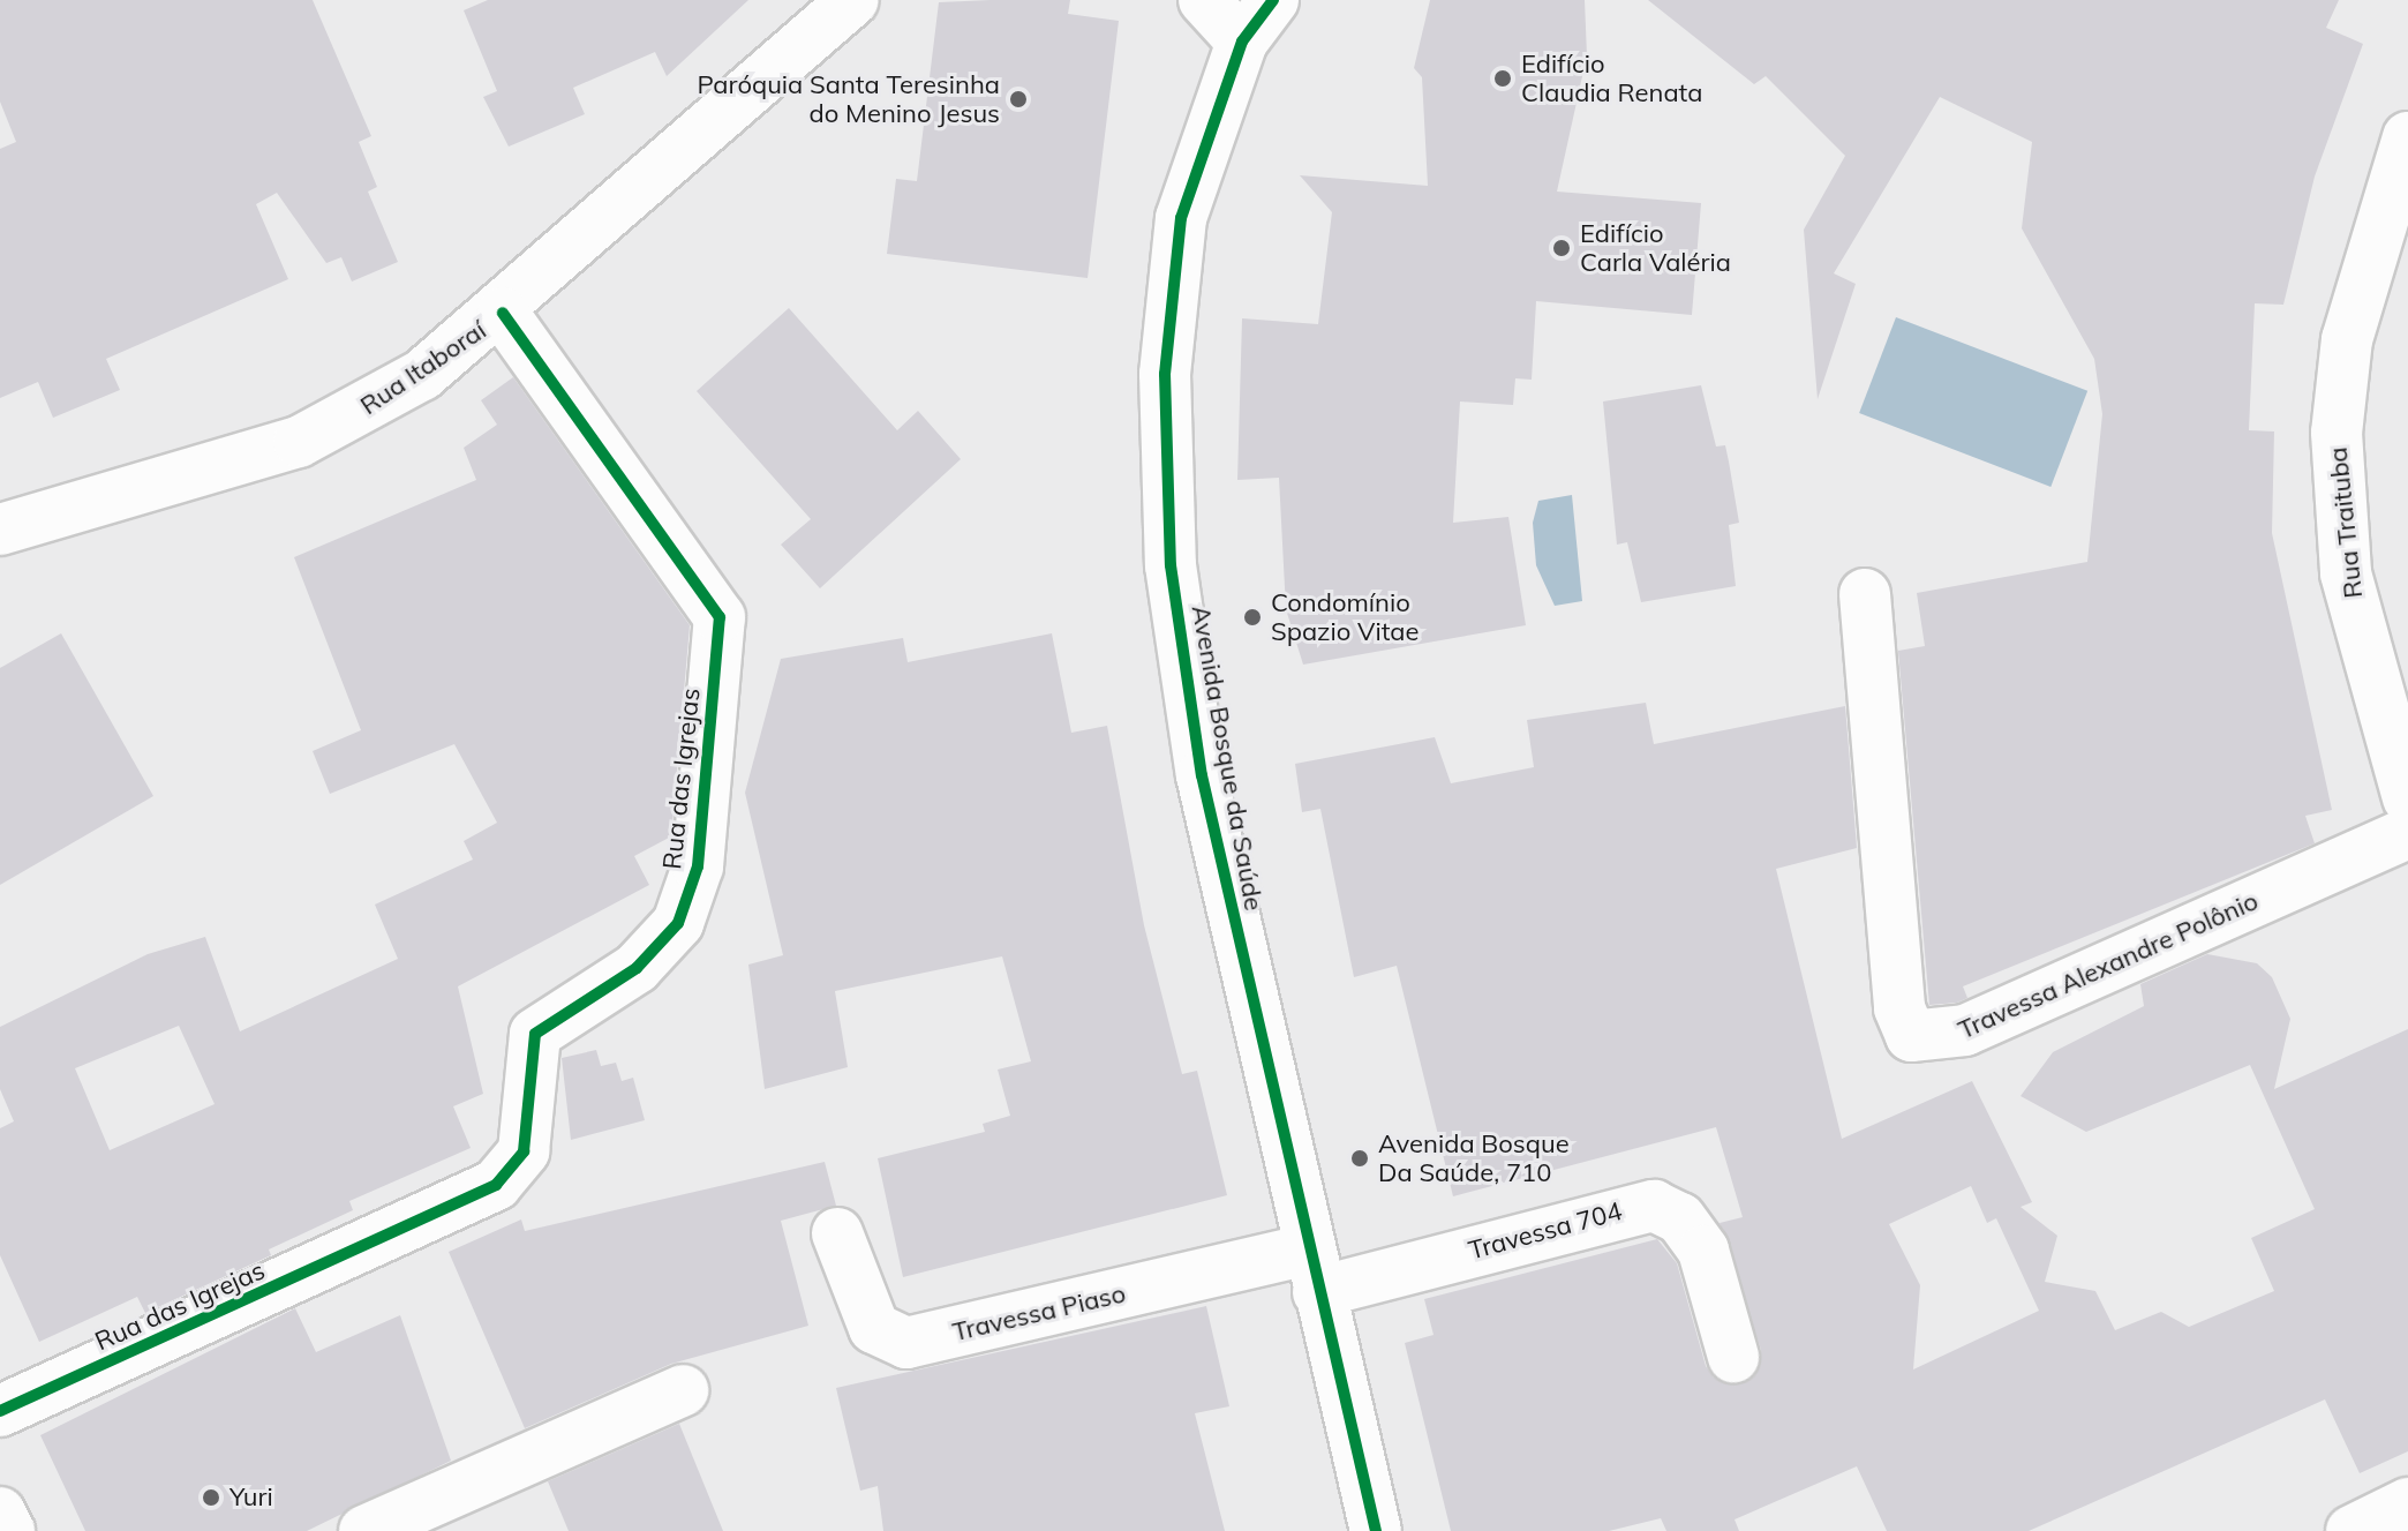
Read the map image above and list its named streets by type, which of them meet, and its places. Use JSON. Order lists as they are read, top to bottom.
{
  "streets": {
    "street": [
      "Rua Itaboraí",
      "Rua Traituba",
      "Avenida Bosque da Saúde",
      "Rua das Igrejas",
      "Travessa Alexandre Polônio",
      "Travessa 704",
      "Travessa Piaso"
    ]
  },
  "crossings": [
    ["Rua Itaboraí", "Rua das Igrejas"],
    ["Avenida Bosque da Saúde", "Travessa 704"],
    ["Avenida Bosque da Saúde", "Travessa Piaso"],
    ["Travessa 704", "Travessa Piaso"]
  ],
  "places": [
    "Edifício Claudia Renata",
    "Paróquia Santa Teresinha do Menino Jesus",
    "Edifício Carla Valéria",
    "Condomínio Spazio Vitae",
    "Avenida Bosque Da Saúde, 710",
    "Yuri"
  ]
}
